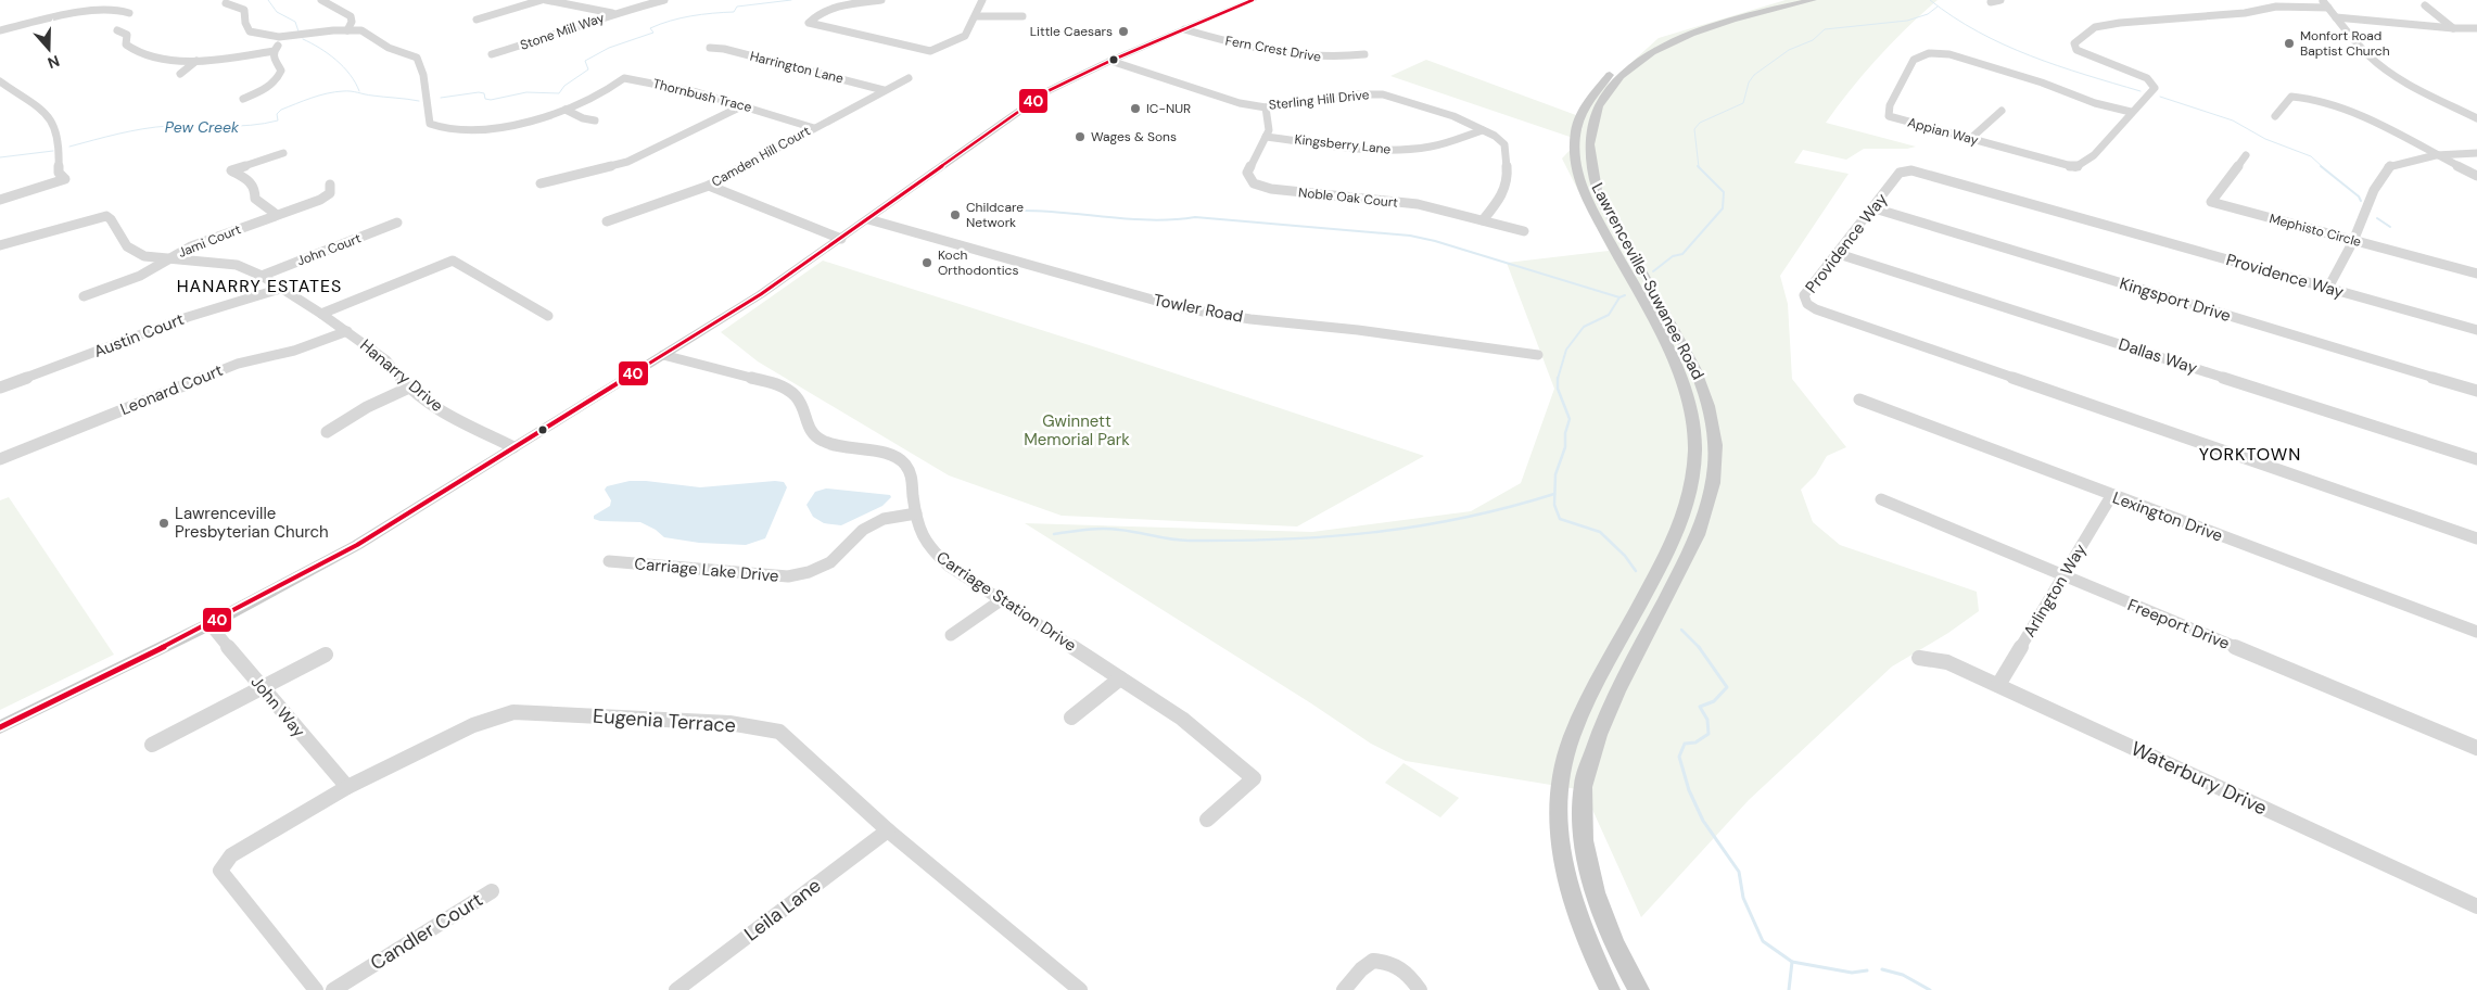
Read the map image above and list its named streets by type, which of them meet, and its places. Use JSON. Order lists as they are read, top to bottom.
{
  "streets": {
    "main road": ["Lawrenceville-Suwanee Road"],
    "street": [
      "Stone Mill Way",
      "Fern Crest Drive",
      "Harrington Lane",
      "Thornbush Trace",
      "Sterling Hill Drive",
      "Appian Way",
      "Kingsberry Lane",
      "Camden Hill Court",
      "Noble Oak Court",
      "Mephisto Circle",
      "Jami Court",
      "Providence Way",
      "John Court",
      "Kingsport Drive",
      "Towler Road",
      "Austin Court",
      "Dallas Way",
      "Hanarry Drive",
      "Leonard Court",
      "Lexington Drive",
      "Carriage Lake Drive",
      "Arlington Way",
      "Carriage Station Drive",
      "Freeport Drive",
      "John Way",
      "Eugenia Terrace",
      "Waterbury Drive",
      "Leila Lane",
      "Candler Court"
    ]
  },
  "crossings": [
    ["Harrington Lane", "Camden Hill Court"],
    ["Thornbush Trace", "Camden Hill Court"],
    ["Sterling Hill Drive", "Kingsberry Lane"],
    ["Sterling Hill Drive", "Noble Oak Court"],
    ["Kingsberry Lane", "Noble Oak Court"],
    ["Jami Court", "Hanarry Drive"],
    ["Providence Way", "Kingsport Drive"],
    ["Providence Way", "Dallas Way"],
    ["John Court", "Hanarry Drive"],
    ["Austin Court", "Hanarry Drive"],
    ["Hanarry Drive", "Leonard Court"],
    ["Lexington Drive", "Arlington Way"],
    ["Carriage Lake Drive", "Carriage Station Drive"],
    ["Arlington Way", "Freeport Drive"],
    ["Arlington Way", "Waterbury Drive"],
    ["John Way", "Eugenia Terrace"],
    ["Eugenia Terrace", "Leila Lane"]
  ],
  "districts": ["HANARRY ESTATES", "YORKTOWN"],
  "water": ["Pew Creek"],
  "parks": ["Gwinnett Memorial Park"],
  "places": [
    "Little Caesars",
    "Monfort Road Baptist Church",
    "IC-NUR",
    "Wages & Sons",
    "Childcare Network",
    "Koch Orthodontics",
    "Lawrenceville Presbyterian Church"
  ],
  "lines": ["transit line 40"],
  "north": "bottom"
}
